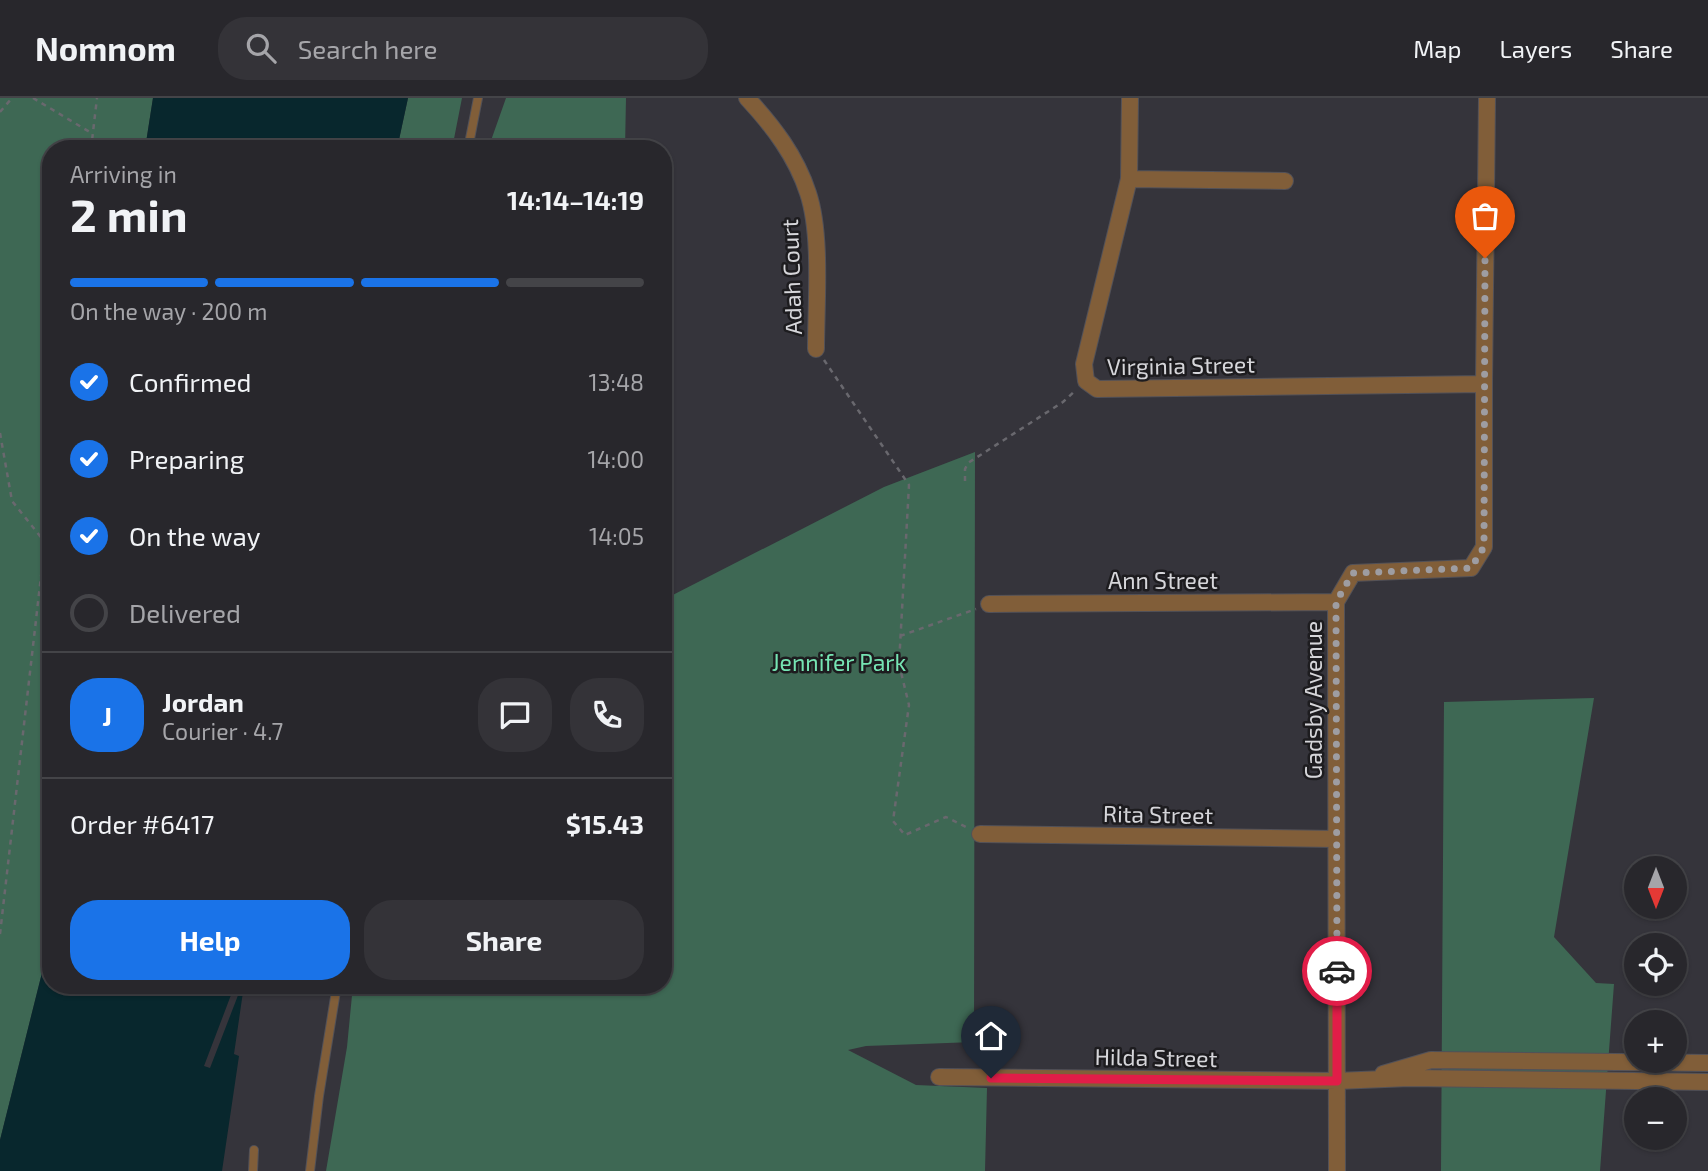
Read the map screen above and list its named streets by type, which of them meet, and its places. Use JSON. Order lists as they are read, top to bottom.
{
  "streets": {
    "street": [
      "Adah Court",
      "Virginia Street",
      "Ann Street",
      "Gadsby Avenue",
      "Rita Street",
      "Hilda Street"
    ]
  },
  "crossings": [
    ["Virginia Street", "Gadsby Avenue"],
    ["Ann Street", "Gadsby Avenue"],
    ["Gadsby Avenue", "Rita Street"],
    ["Gadsby Avenue", "Hilda Street"]
  ],
  "parks": ["Jennifer Park"],
  "north": "bottom",
  "page": {
    "header": "Nomnom",
    "search": "Search here",
    "nav": ["Map", "Layers", "Share"],
    "heading": ["2 min", "Arriving in", "14:14–14:19"],
    "panel": [
      "Jordan",
      "Courier · 4.7",
      "Order #6417",
      "$15.43"
    ],
    "bar": "On the way · 200 m",
    "list": [
      ["Confirmed", "13:48"],
      ["Preparing", "14:00"],
      ["On the way", "14:05"],
      "Delivered"
    ],
    "round": "J",
    "map_buttons": ["+", "−"],
    "buttons": ["Help", "Share"]
  }
}
